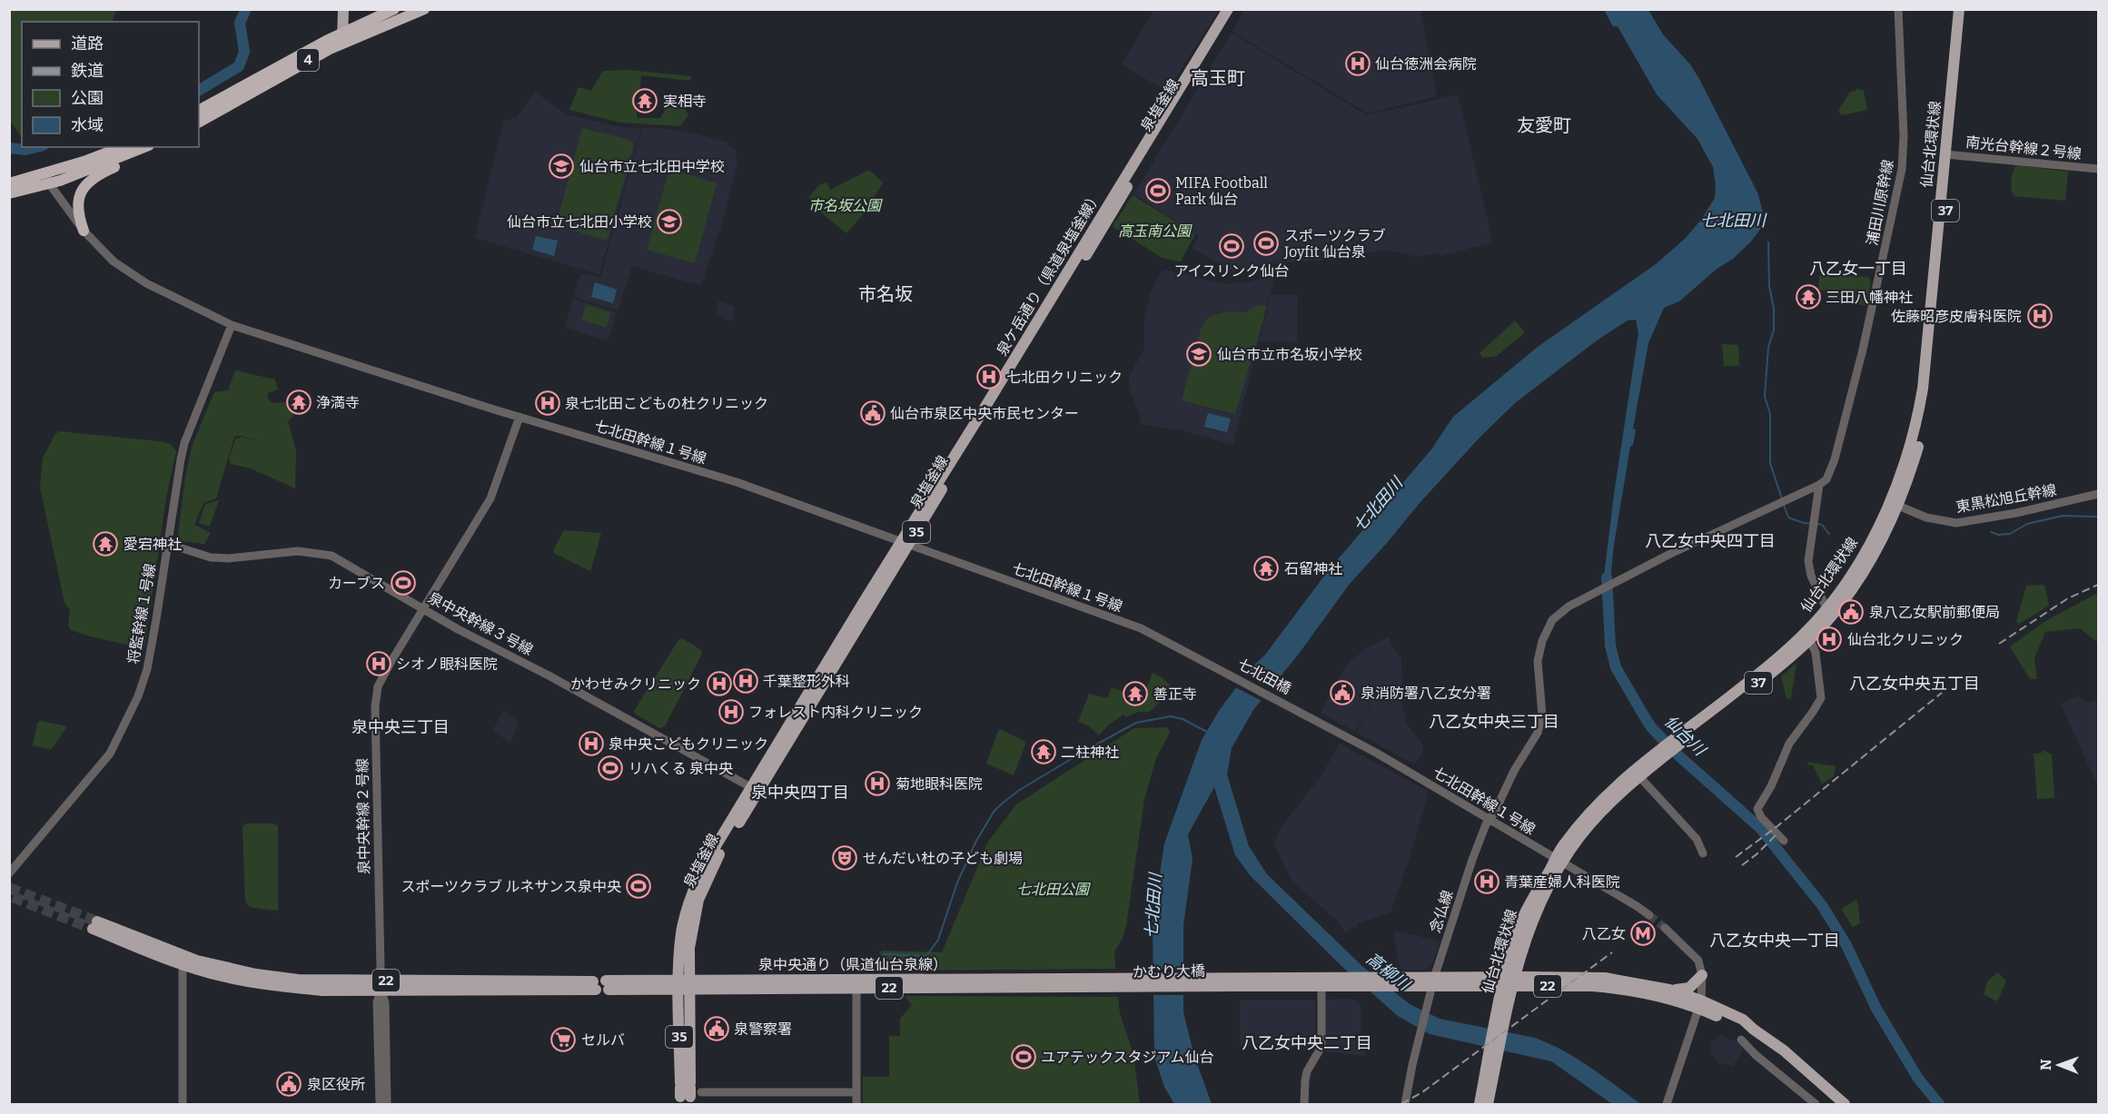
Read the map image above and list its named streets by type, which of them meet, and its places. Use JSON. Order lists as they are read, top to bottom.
{
  "streets": {
    "highway": ["4"],
    "main road": [
      "泉塩釜線",
      "仙台北環状線",
      "37",
      "泉ケ岳通り（県道泉塩釜線）",
      "35",
      "泉中央通り（県道仙台泉線）",
      "かむり大橋",
      "22"
    ],
    "street": [
      "南光台幹線２号線",
      "浦田川原幹線",
      "七北田幹線１号線",
      "東黒松旭丘幹線",
      "将監幹線１号線",
      "泉中央幹線３号線",
      "七北田橋",
      "泉中央幹線２号線",
      "念仏線"
    ]
  },
  "crossings": [
    ["泉塩釜線", "泉ケ岳通り（県道泉塩釜線）"],
    ["泉塩釜線", "七北田幹線１号線"],
    ["泉塩釜線", "泉中央幹線３号線"],
    ["泉塩釜線", "泉中央通り（県道仙台泉線）"],
    ["仙台北環状線", "南光台幹線２号線"],
    ["仙台北環状線", "七北田幹線１号線"],
    ["仙台北環状線", "東黒松旭丘幹線"],
    ["仙台北環状線", "22"],
    ["泉ケ岳通り（県道泉塩釜線）", "七北田幹線１号線"],
    ["七北田幹線１号線", "将監幹線１号線"],
    ["七北田幹線１号線", "七北田橋"],
    ["七北田幹線１号線", "泉中央幹線２号線"],
    ["七北田幹線１号線", "念仏線"],
    ["将監幹線１号線", "泉中央幹線３号線"],
    ["泉中央幹線３号線", "泉中央幹線２号線"],
    ["泉中央幹線２号線", "22"],
    ["念仏線", "22"],
    ["泉中央通り（県道仙台泉線）", "かむり大橋"],
    ["かむり大橋", "22"]
  ],
  "districts": [
    "高玉町",
    "友愛町",
    "八乙女一丁目",
    "市名坂",
    "八乙女中央四丁目",
    "八乙女中央五丁目",
    "八乙女中央三丁目",
    "泉中央三丁目",
    "泉中央四丁目",
    "八乙女中央一丁目",
    "八乙女中央二丁目"
  ],
  "water": ["七北田川", "仙台川", "高柳川"],
  "parks": ["市名坂公園", "高玉南公園", "七北田公園"],
  "places": {
    "hospital": [
      "仙台徳洲会病院",
      "佐藤昭彦皮膚科医院",
      "七北田クリニック",
      "泉七北田こどもの杜クリニック",
      "仙台北クリニック",
      "シオノ眼科医院",
      "千葉整形外科",
      "かわせみクリニック",
      "フォレスト内科クリニック",
      "泉中央こどもクリニック",
      "菊地眼科医院",
      "青葉産婦人科医院"
    ],
    "temple": [
      "実相寺",
      "三田八幡神社",
      "浄満寺",
      "愛宕神社",
      "石留神社",
      "善正寺",
      "二柱神社"
    ],
    "school or university": ["仙台市立七北田中学校", "仙台市立七北田小学校", "仙台市立市名坂小学校"],
    "sports": [
      "MIFA Football Park 仙台",
      "スポーツクラブ Joyfit 仙台泉",
      "アイスリンク仙台",
      "カーブス",
      "リハくる 泉中央",
      "スポーツクラブ ルネサンス泉中央",
      "ユアテックスタジアム仙台"
    ],
    "public building": [
      "仙台市泉区中央市民センター",
      "泉八乙女駅前郵便局",
      "泉消防署八乙女分署",
      "泉警察署",
      "泉区役所"
    ],
    "theatre": ["せんだい杜の子ども劇場"],
    "metro station": ["八乙女"],
    "supermarket": ["セルバ"]
  },
  "legend": [
    "道路",
    "鉄道",
    "公園",
    "水域"
  ],
  "north": "left"
}
